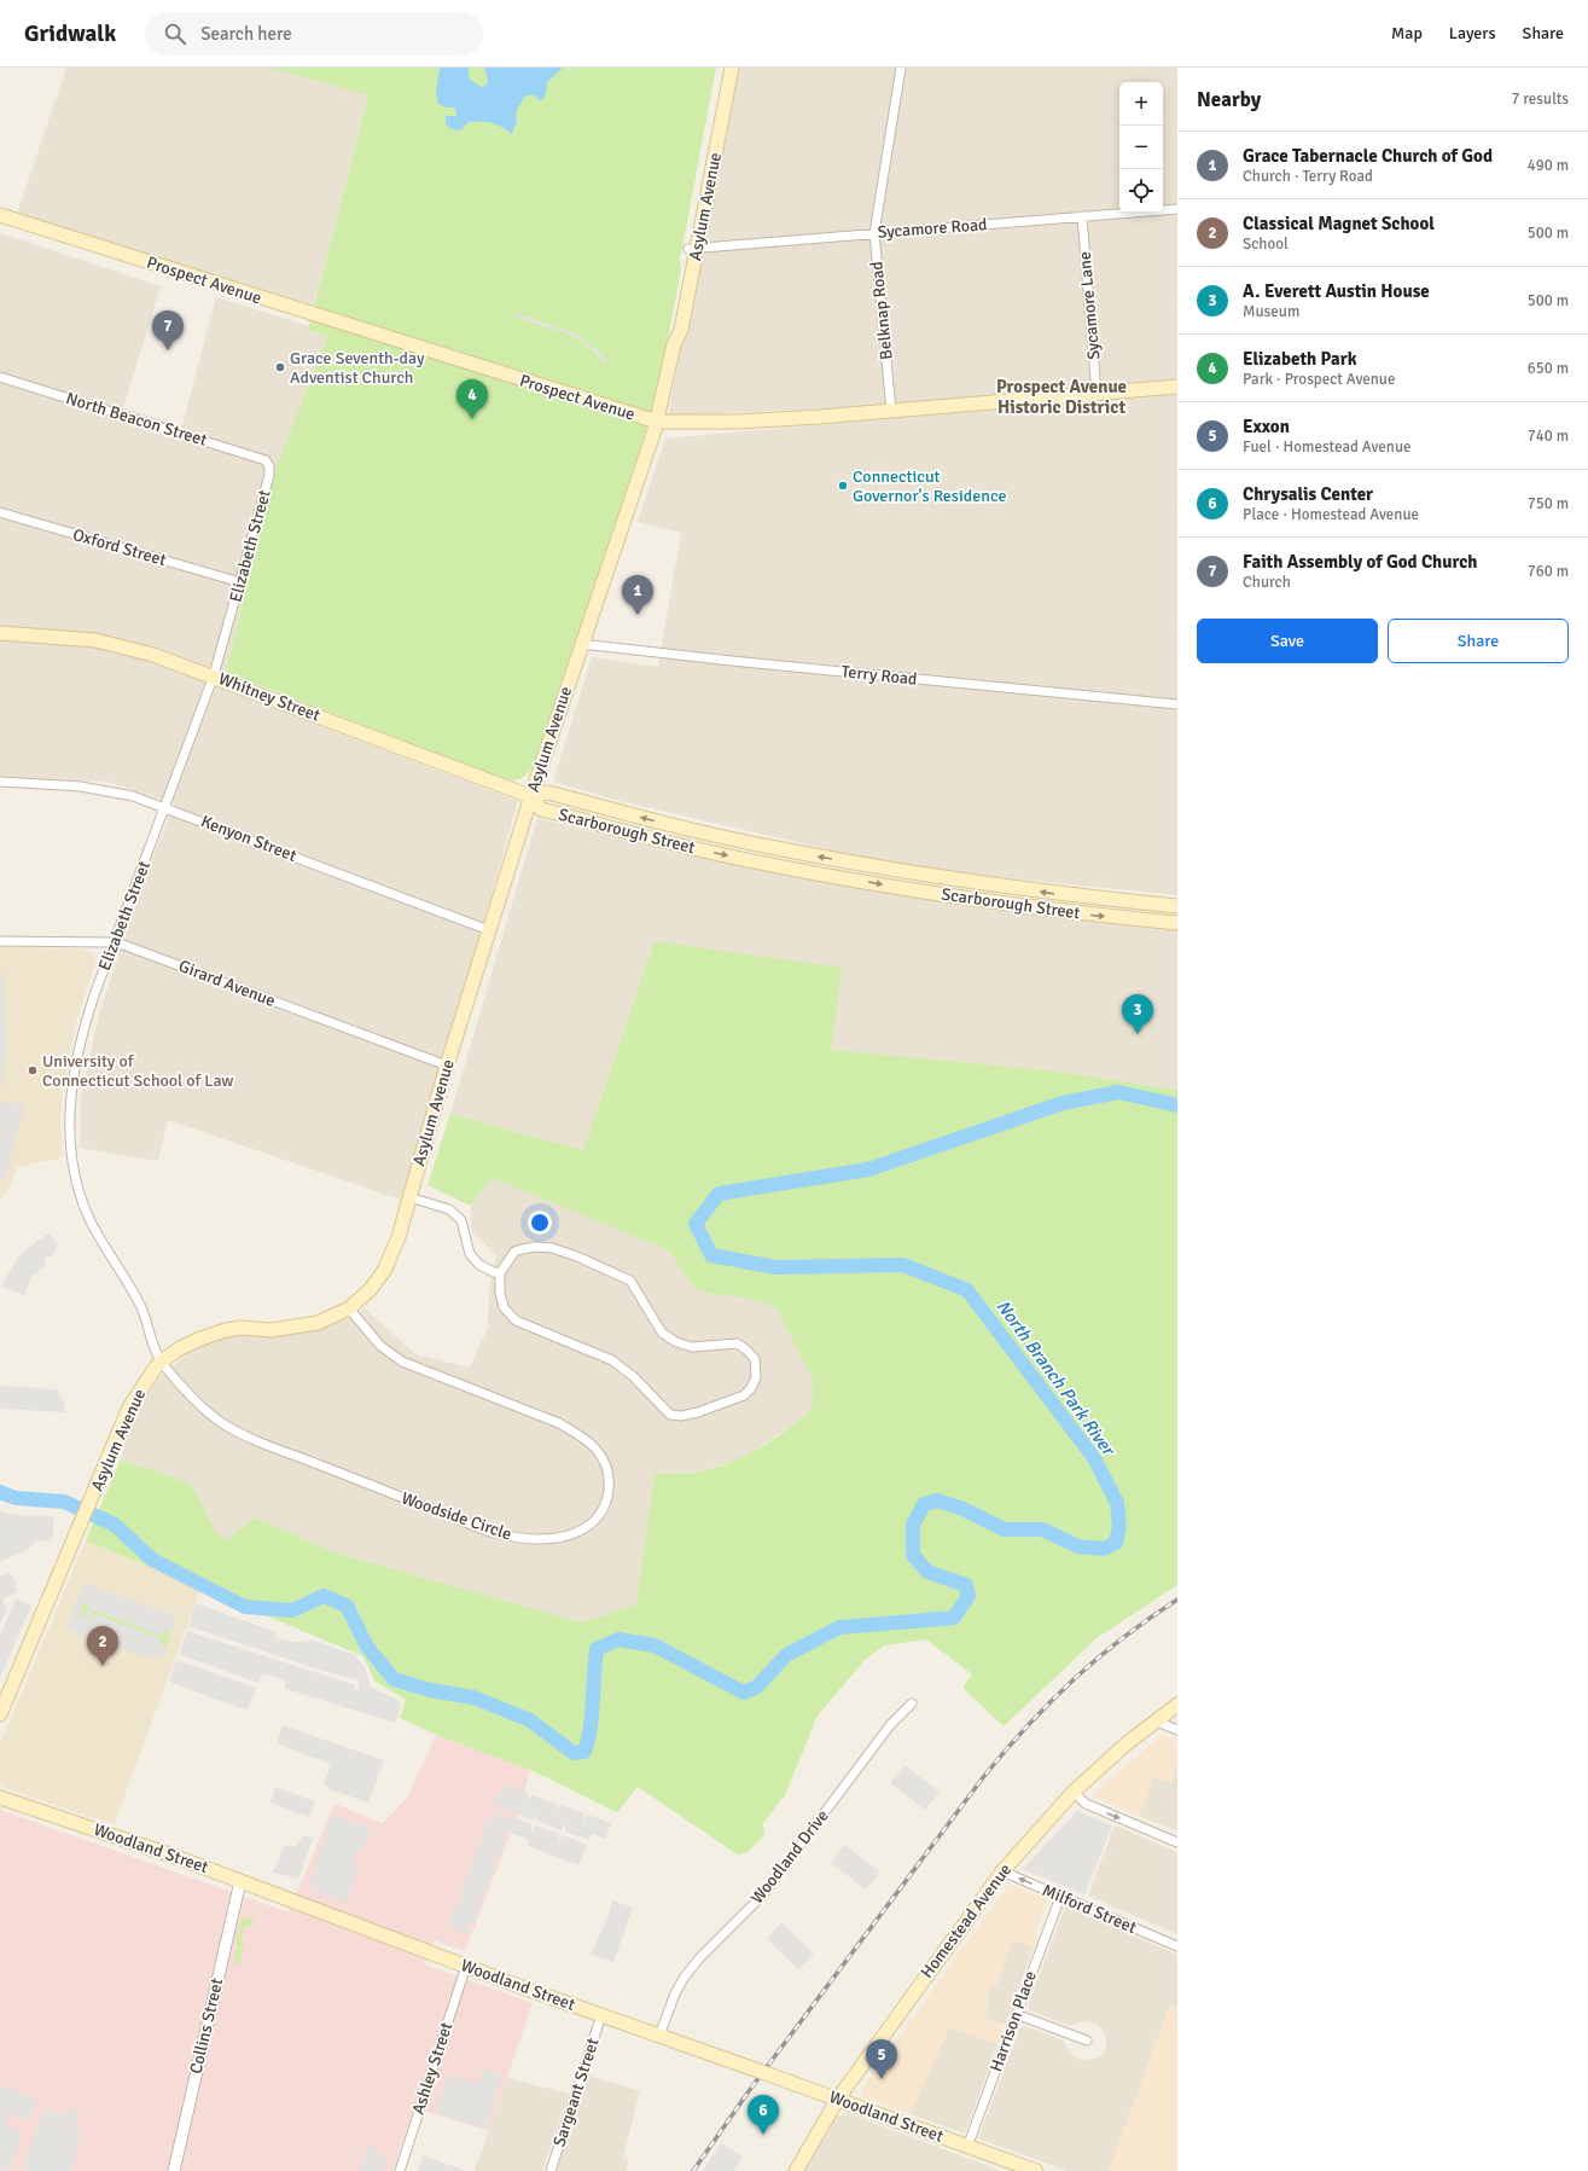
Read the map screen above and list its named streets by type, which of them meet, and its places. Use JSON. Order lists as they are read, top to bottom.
{
  "streets": {
    "main road": [
      "Asylum Avenue",
      "Prospect Avenue",
      "Whitney Street",
      "Scarborough Street",
      "Woodland Street",
      "Homestead Avenue"
    ],
    "street": [
      "Sycamore Road",
      "Sycamore Lane",
      "Belknap Road",
      "North Beacon Street",
      "Elizabeth Street",
      "Oxford Street",
      "Terry Road",
      "Kenyon Street",
      "Girard Avenue",
      "Woodside Circle",
      "Woodland Drive",
      "Milford Street",
      "Harrison Place",
      "Collins Street",
      "Ashley Street",
      "Sargeant Street"
    ]
  },
  "crossings": [
    ["Asylum Avenue", "Sycamore Road"],
    ["Asylum Avenue", "Prospect Avenue"],
    ["Asylum Avenue", "Elizabeth Street"],
    ["Asylum Avenue", "Terry Road"],
    ["Asylum Avenue", "Whitney Street"],
    ["Asylum Avenue", "Scarborough Street"],
    ["Asylum Avenue", "Kenyon Street"],
    ["Asylum Avenue", "Girard Avenue"],
    ["Asylum Avenue", "Woodside Circle"],
    ["Sycamore Road", "Sycamore Lane"],
    ["Sycamore Road", "Belknap Road"],
    ["Prospect Avenue", "Sycamore Lane"],
    ["Prospect Avenue", "Belknap Road"],
    ["North Beacon Street", "Elizabeth Street"],
    ["Elizabeth Street", "Oxford Street"],
    ["Elizabeth Street", "Whitney Street"],
    ["Elizabeth Street", "Kenyon Street"],
    ["Elizabeth Street", "Girard Avenue"],
    ["Elizabeth Street", "Woodside Circle"],
    ["Whitney Street", "Scarborough Street"],
    ["Woodland Street", "Woodland Drive"],
    ["Woodland Street", "Homestead Avenue"],
    ["Woodland Street", "Harrison Place"],
    ["Woodland Street", "Collins Street"],
    ["Woodland Street", "Ashley Street"],
    ["Woodland Street", "Sargeant Street"],
    ["Milford Street", "Homestead Avenue"],
    ["Milford Street", "Harrison Place"]
  ],
  "districts": ["Prospect Avenue Historic District"],
  "water": ["North Branch Park River"],
  "places": ["Grace Seventh-day Adventist Church", "Connecticut Governor's Residence", "University of Connecticut School of Law"],
  "page": {
    "header": "Gridwalk",
    "search": "Search here",
    "nav": ["Map", "Layers", "Share"],
    "heading": ["Nearby", "7 results"],
    "map_buttons": ["+", "−"],
    "list": [
      {
        "mark": "1",
        "name": "Grace Tabernacle Church of God",
        "note": "Church · Terry Road",
        "value": "490 m"
      },
      {
        "mark": "2",
        "name": "Classical Magnet School",
        "note": "School",
        "value": "500 m"
      },
      {
        "mark": "3",
        "name": "A. Everett Austin House",
        "note": "Museum",
        "value": "500 m"
      },
      {
        "mark": "4",
        "name": "Elizabeth Park",
        "note": "Park · Prospect Avenue",
        "value": "650 m"
      },
      {
        "mark": "5",
        "name": "Exxon",
        "note": "Fuel · Homestead Avenue",
        "value": "740 m"
      },
      {
        "mark": "6",
        "name": "Chrysalis Center",
        "note": "Place · Homestead Avenue",
        "value": "750 m"
      },
      {
        "mark": "7",
        "name": "Faith Assembly of God Church",
        "note": "Church",
        "value": "760 m"
      }
    ],
    "pins": [
      "7",
      "4",
      "1",
      "3",
      "2",
      "5",
      "6"
    ],
    "buttons": ["Save", "Share"]
  }
}
